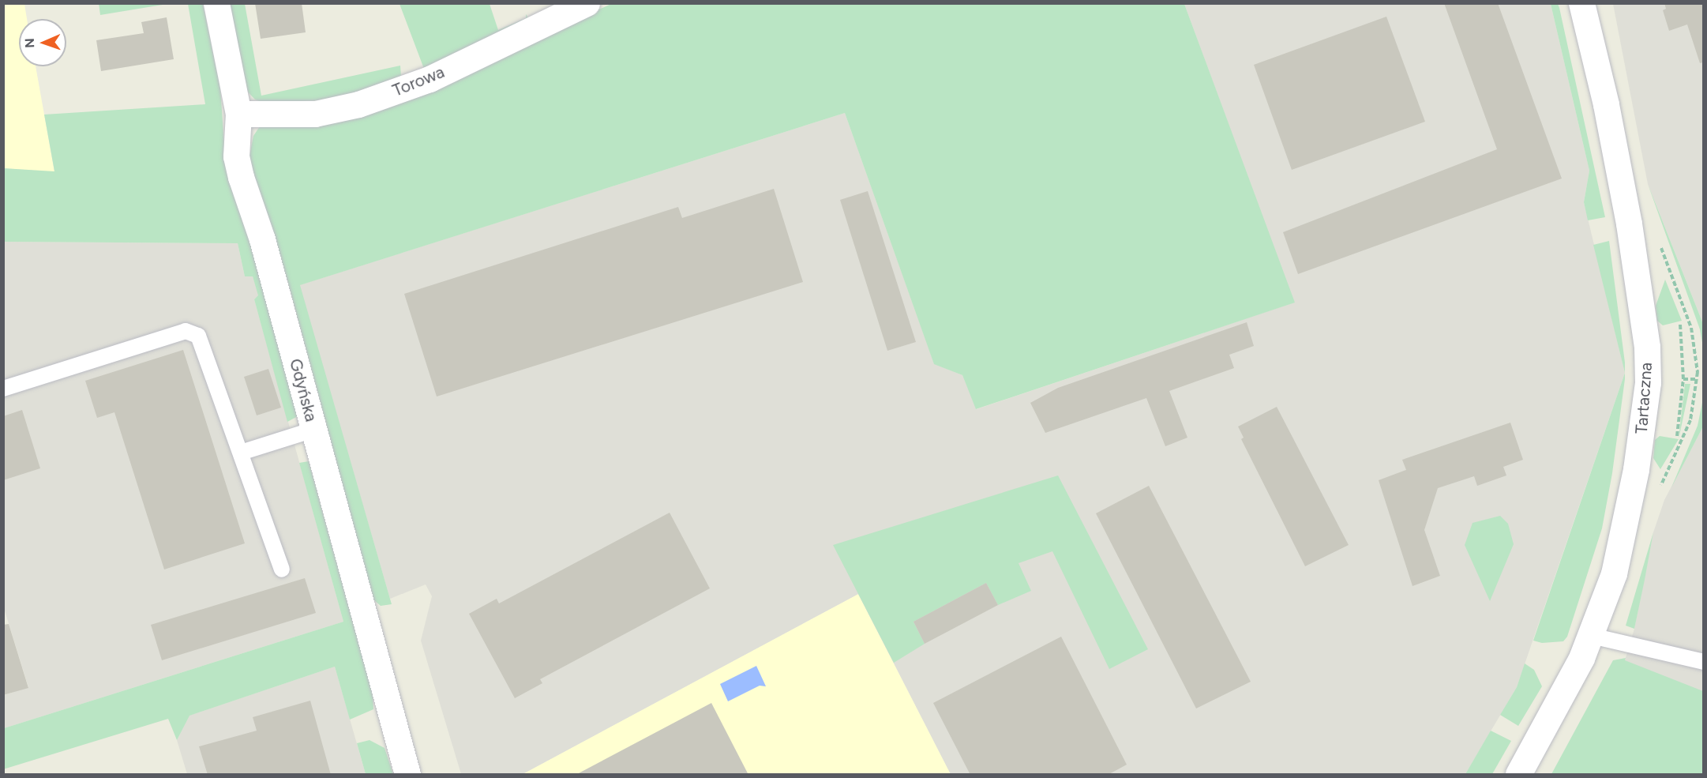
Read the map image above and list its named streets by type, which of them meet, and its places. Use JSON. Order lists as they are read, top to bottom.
{
  "streets": {
    "street": ["Torowa", "Gdyńska", "Tartaczna"]
  },
  "crossings": [
    ["Torowa", "Gdyńska"]
  ],
  "north": "left"
}
